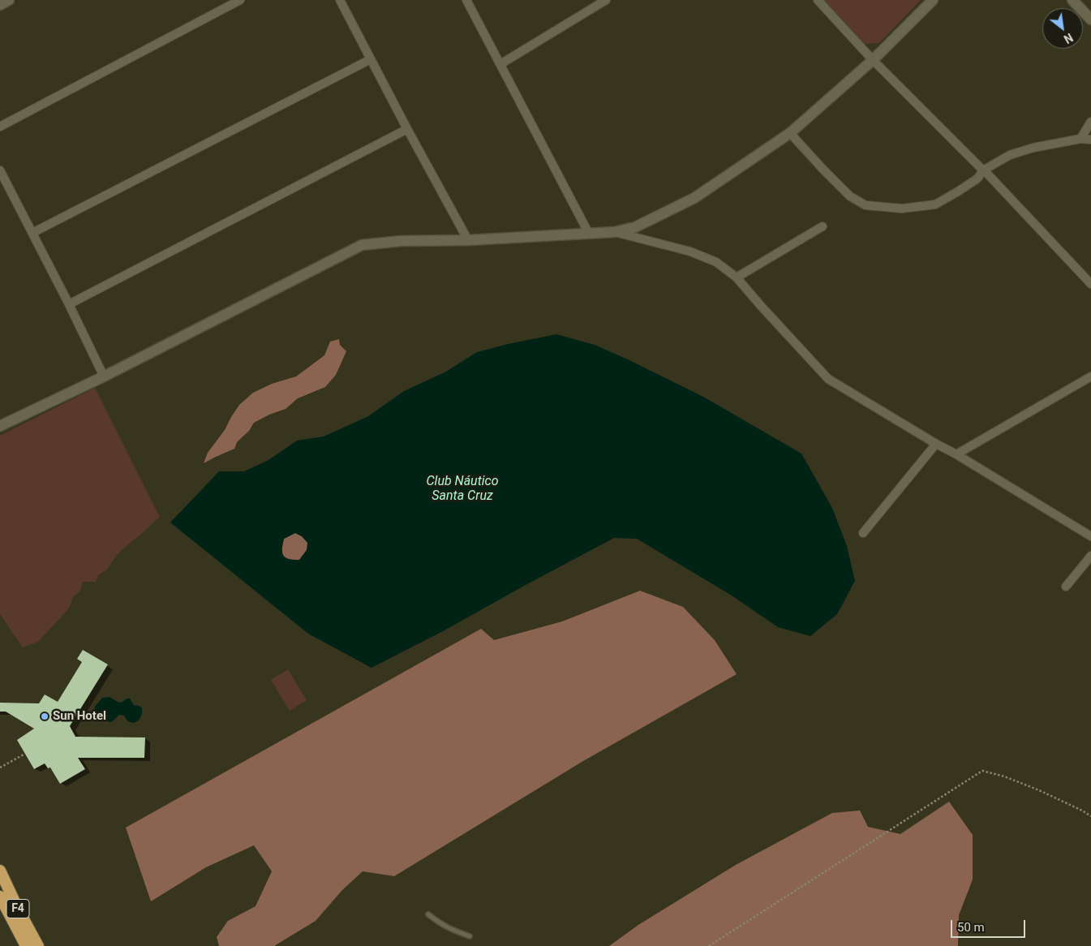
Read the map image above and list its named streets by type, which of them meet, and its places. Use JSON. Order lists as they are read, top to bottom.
{
  "streets": {
    "highway": ["F4"]
  },
  "water": ["Club Náutico Santa Cruz"],
  "places": ["Sun Hotel"],
  "scale_bar": "50 m",
  "north": "bottom right"
}
